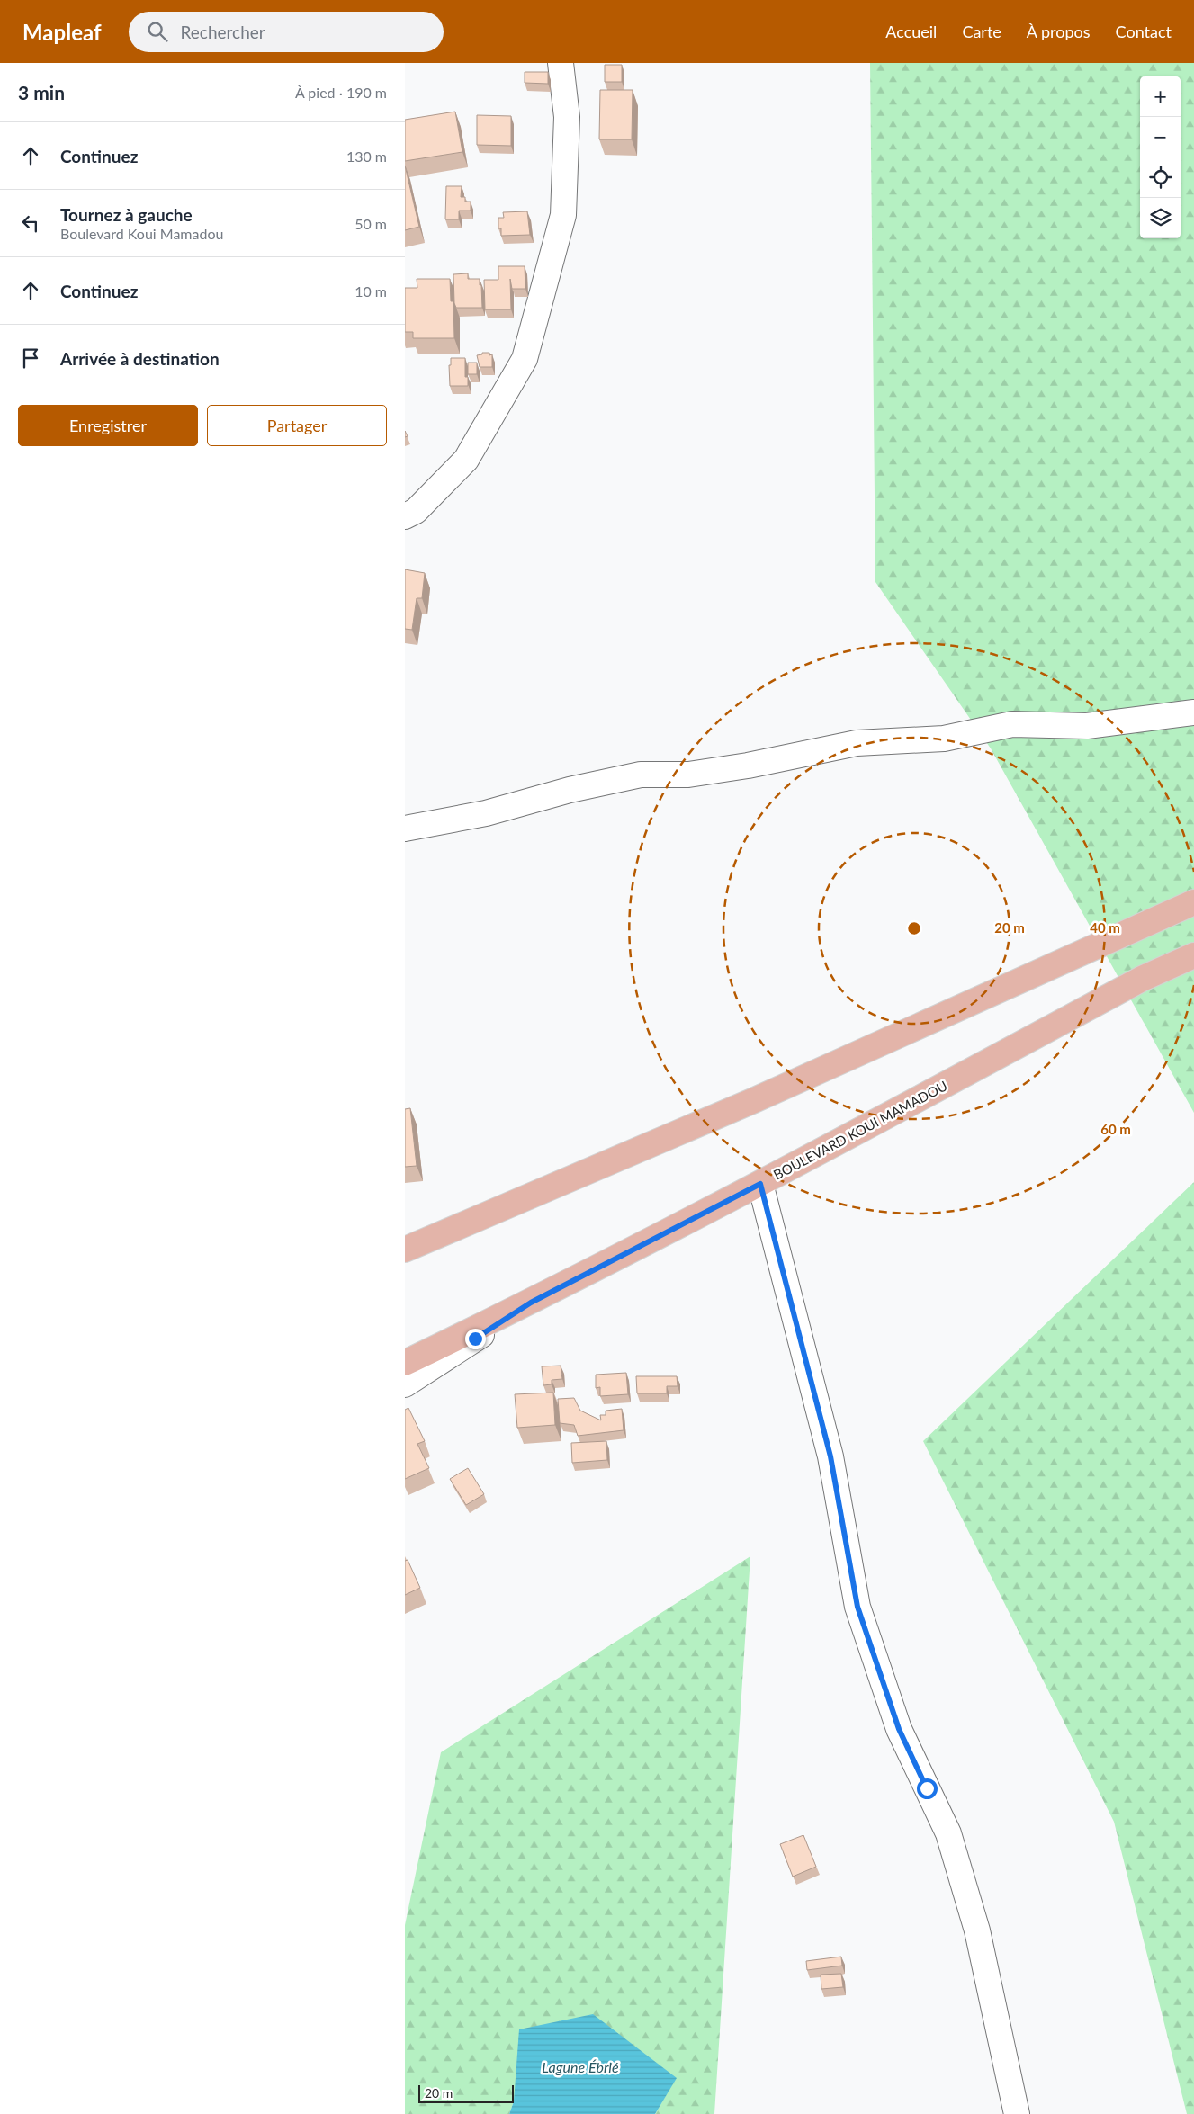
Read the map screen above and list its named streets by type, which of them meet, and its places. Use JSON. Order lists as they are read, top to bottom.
{
  "streets": {
    "main road": ["BOULEVARD KOUI MAMADOU"]
  },
  "water": ["Lagune Ébrié"],
  "scale_bar": "20 m",
  "page": {
    "header": "Mapleaf",
    "search": "Rechercher",
    "nav": [
      "Accueil",
      "Carte",
      "À propos",
      "Contact"
    ],
    "heading": ["3 min", "À pied · 190 m"],
    "map_buttons": ["+", "−"],
    "list": [
      ["Continuez", "130 m"],
      ["Tournez à gauche", "Boulevard Koui Mamadou", "50 m"],
      ["Continuez", "10 m"],
      "Arrivée à destination"
    ],
    "buttons": ["Enregistrer", "Partager"],
    "scale": "20 m"
  },
  "rings": ["20 m", "40 m", "60 m"]
}
